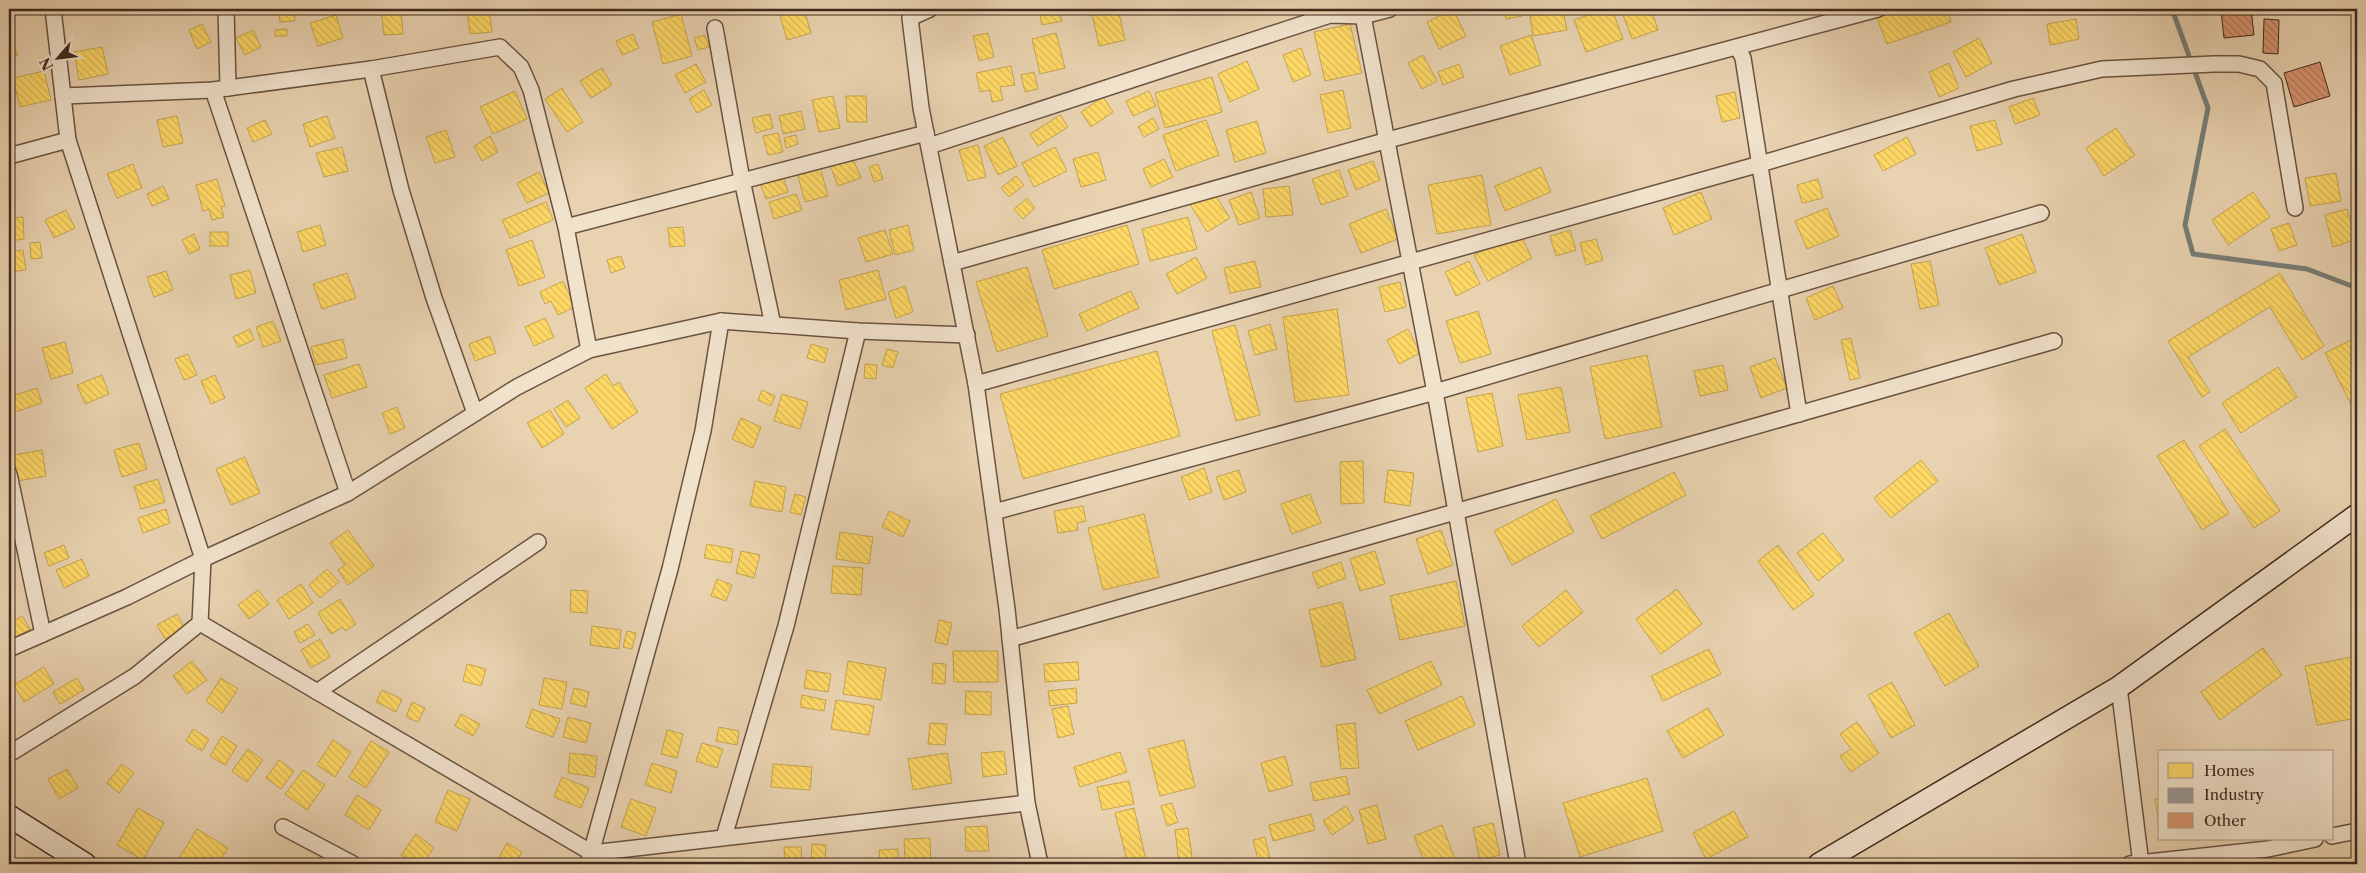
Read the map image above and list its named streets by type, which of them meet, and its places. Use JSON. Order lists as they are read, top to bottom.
{
  "legend": ["Homes", "Industry", "Other"],
  "north": "bottom left"
}
